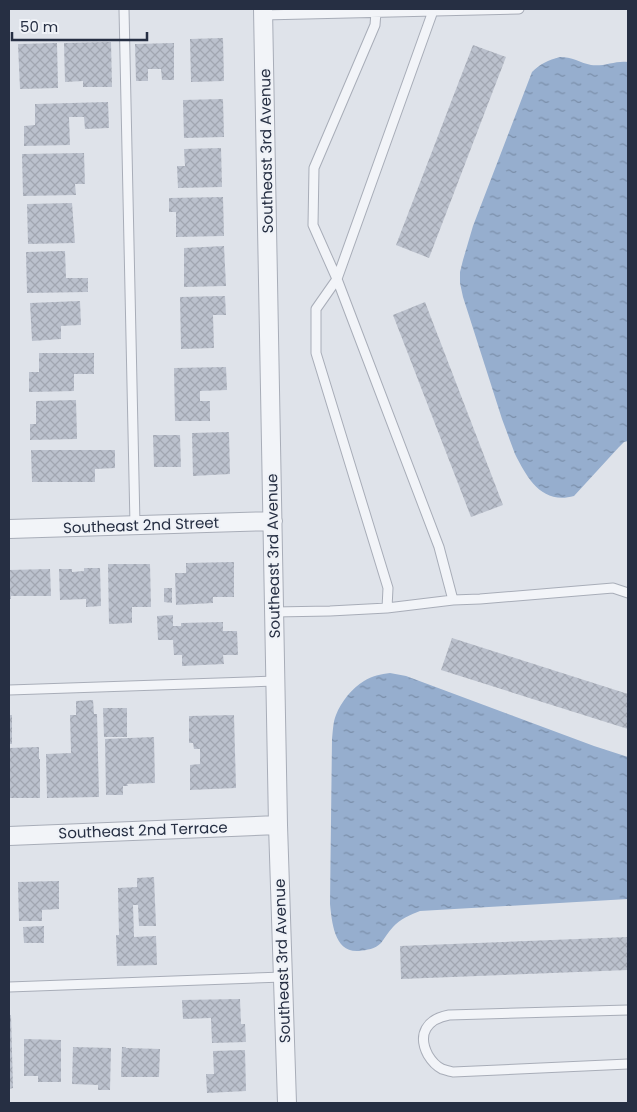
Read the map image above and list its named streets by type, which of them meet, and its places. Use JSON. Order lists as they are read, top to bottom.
{
  "streets": {
    "street": ["Southeast 3rd Avenue", "Southeast 2nd Street", "Southeast 2nd Terrace"]
  },
  "crossings": [
    ["Southeast 3rd Avenue", "Southeast 2nd Street"],
    ["Southeast 3rd Avenue", "Southeast 2nd Terrace"]
  ],
  "scale_bar": "50 m"
}
